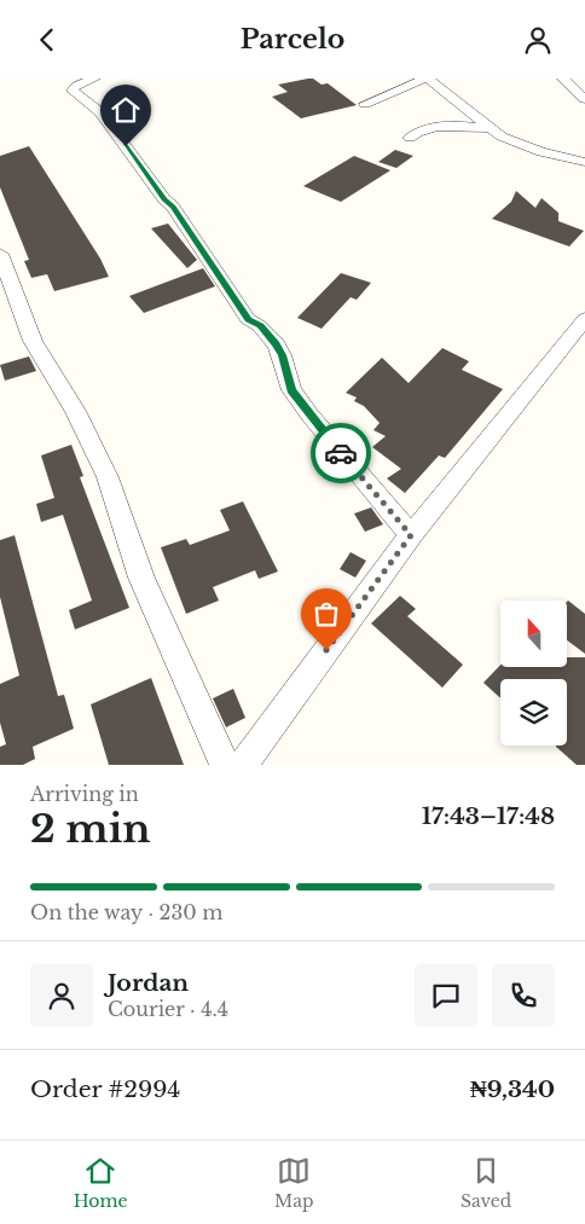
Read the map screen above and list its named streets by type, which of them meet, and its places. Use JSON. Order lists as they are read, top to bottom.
{
  "north": "top",
  "page": {
    "header": "Parcelo",
    "heading": ["2 min", "Arriving in", "17:43–17:48"],
    "panel": [
      "Jordan",
      "Courier · 4.4",
      "Order #2994",
      "₦9,340"
    ],
    "bar": "On the way · 230 m",
    "tabs": ["Home", "Map", "Saved"]
  }
}
